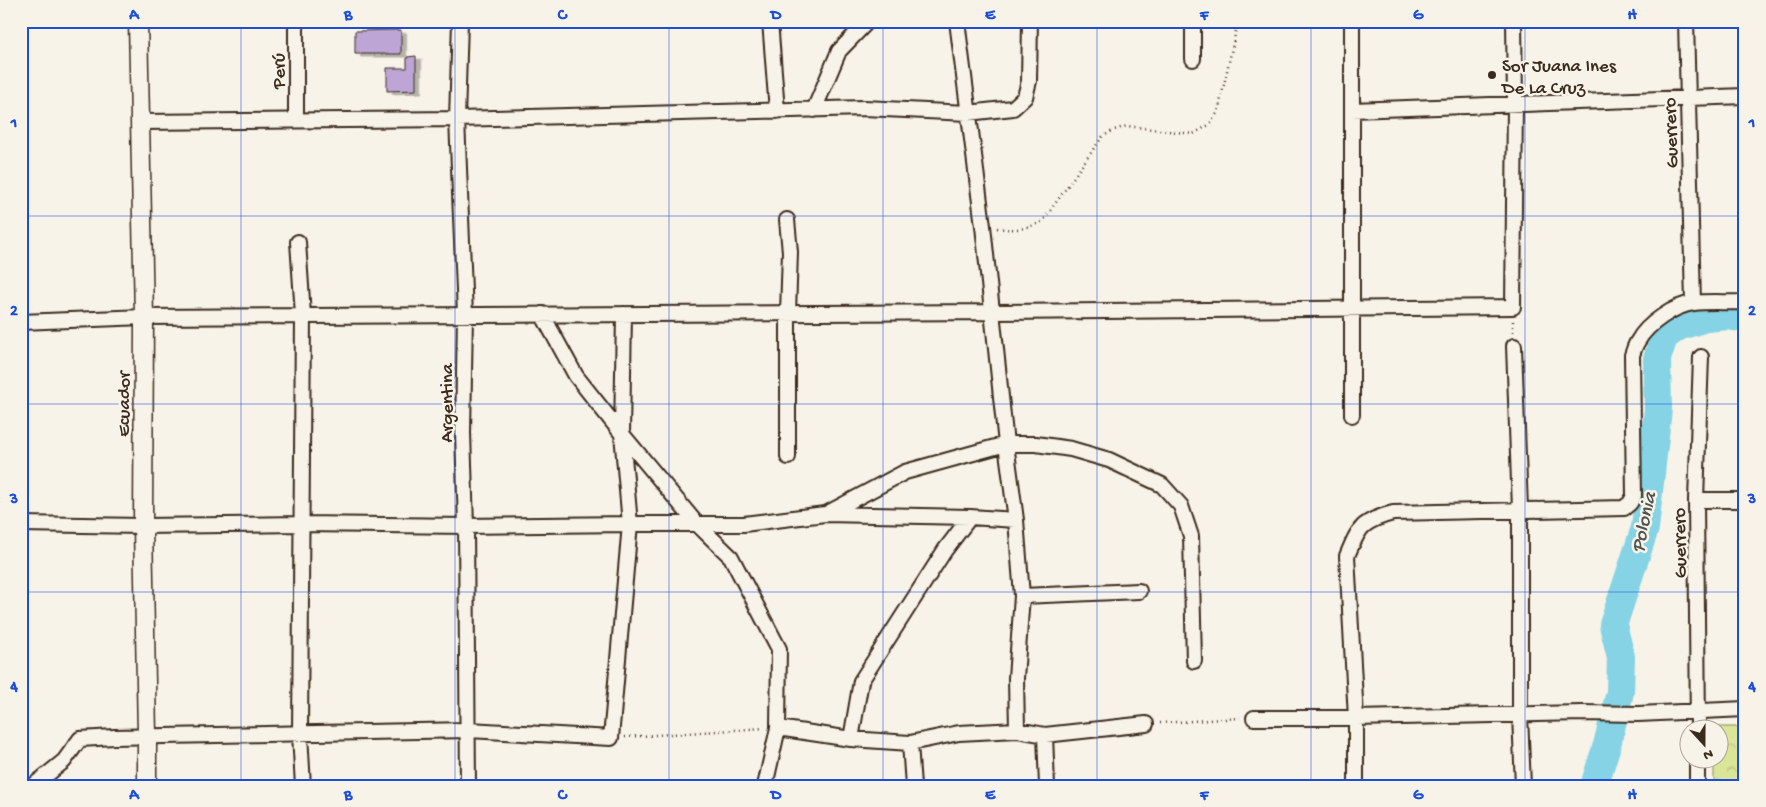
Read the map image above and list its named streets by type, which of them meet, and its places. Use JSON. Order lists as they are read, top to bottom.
{
  "streets": {
    "street": [
      "Perú",
      "Guerrero",
      "Argentina",
      "Ecuador"
    ]
  },
  "water": ["Polonia"],
  "places": ["Sor Juana Ines De La Cruz"],
  "north": "bottom",
  "grid": {
    "columns": [
      "A",
      "B",
      "C",
      "D",
      "E",
      "F",
      "G",
      "H"
    ],
    "rows": [
      "1",
      "2",
      "3",
      "4"
    ]
  }
}
